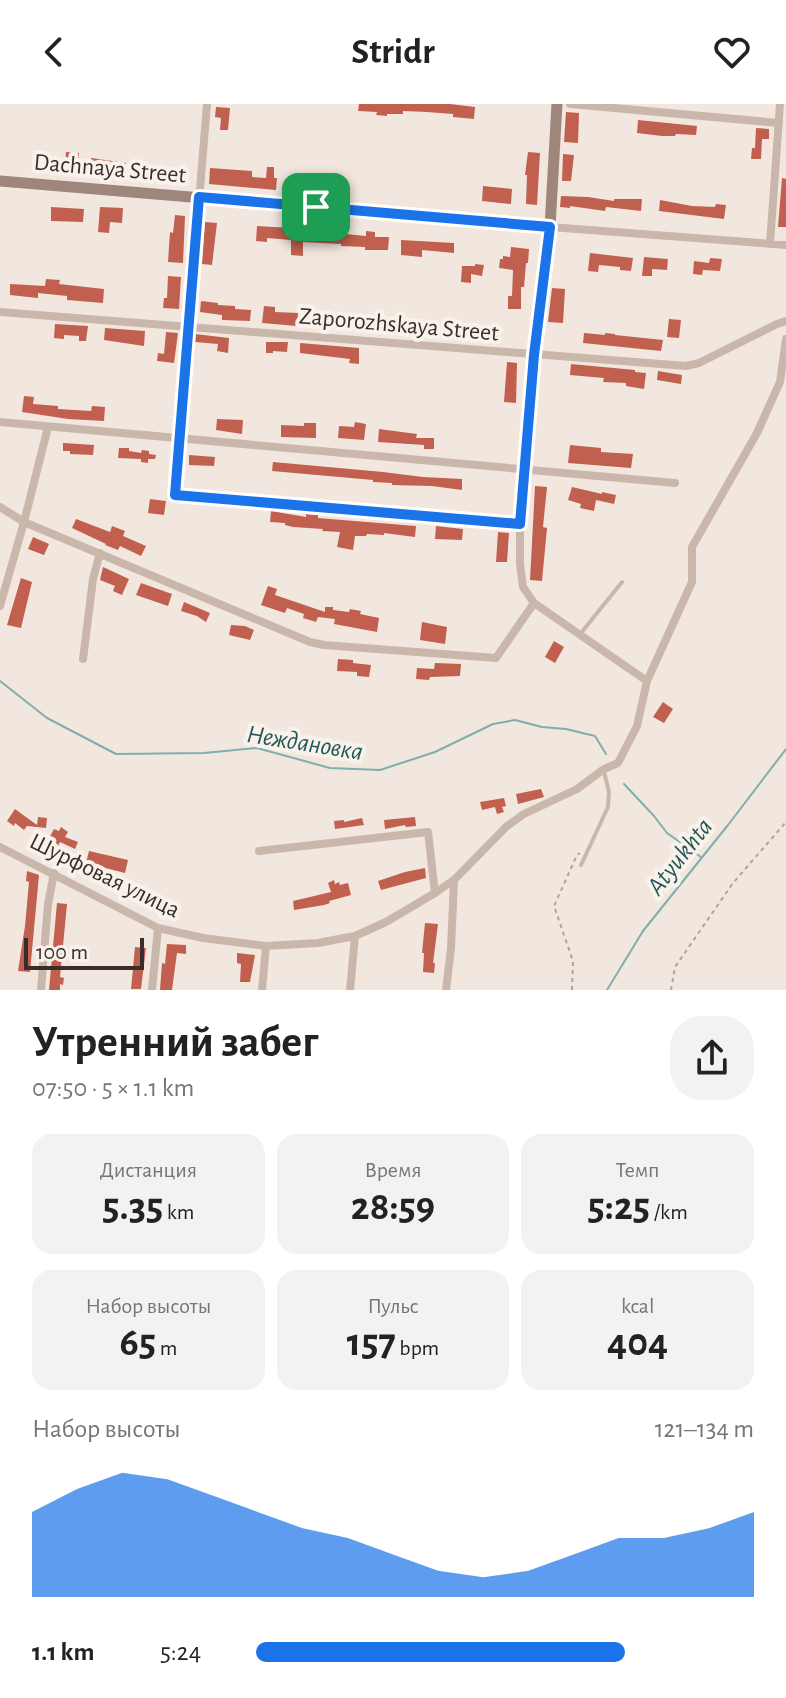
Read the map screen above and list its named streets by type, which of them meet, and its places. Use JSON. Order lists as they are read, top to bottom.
{
  "streets": {
    "street": ["Dachnaya Street", "Zaporozhskaya Street", "Шурфовая улица"]
  },
  "water": ["Неждановка", "Atyukhta"],
  "scale_bar": "100 m",
  "page": {
    "header": "Stridr",
    "scale": "100 m",
    "heading": ["Утренний забег", "07:50 · 5 × 1.1 km"],
    "stats": [
      ["Дистанция", "5.35 km"],
      ["Время", "28:59"],
      ["Темп", "5:25 /km"],
      ["Набор высоты", "65 m"],
      ["Пульс", "157 bpm"],
      ["kcal", "404"]
    ],
    "chart": ["Набор высоты", "121–134 m"],
    "list": [
      {
        "name": "1.1 km",
        "note": "5:24"
      }
    ]
  }
}
